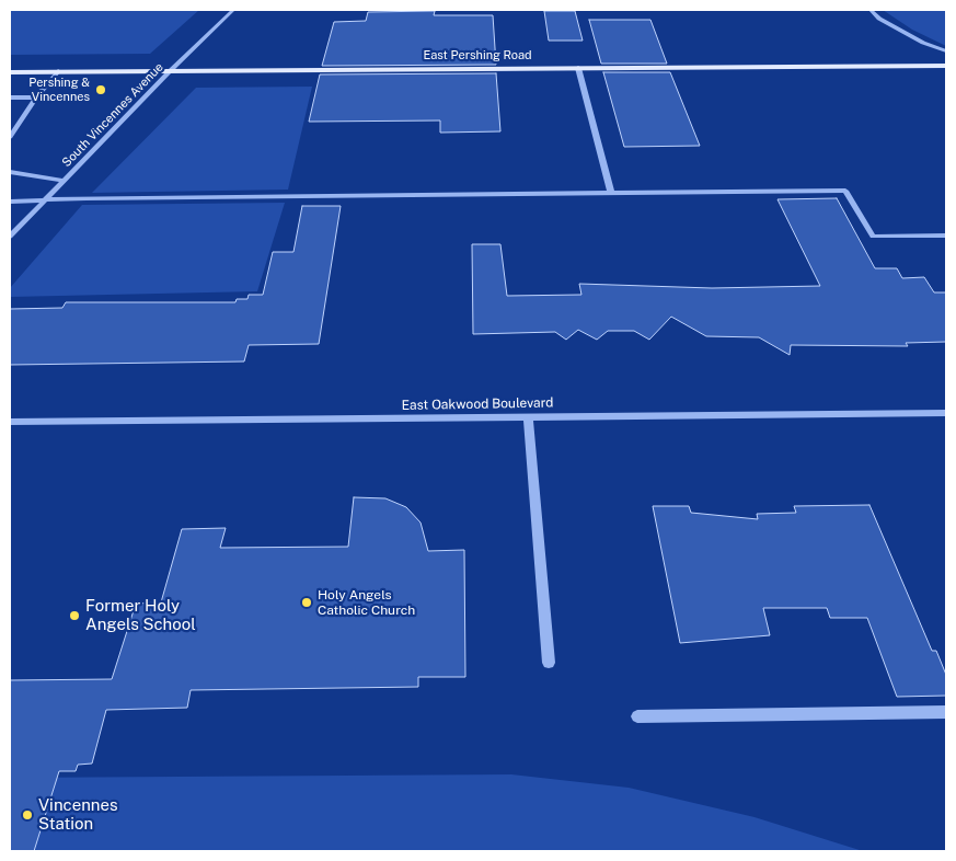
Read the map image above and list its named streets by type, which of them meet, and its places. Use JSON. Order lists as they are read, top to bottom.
{
  "streets": {
    "main road": ["East Pershing Road"],
    "street": ["South Vincennes Avenue", "East Oakwood Boulevard"]
  },
  "crossings": [
    ["East Pershing Road", "South Vincennes Avenue"]
  ],
  "places": [
    "Pershing & Vincennes",
    "Holy Angels Catholic Church",
    "Former Holy Angels School",
    "Vincennes Station"
  ]
}
